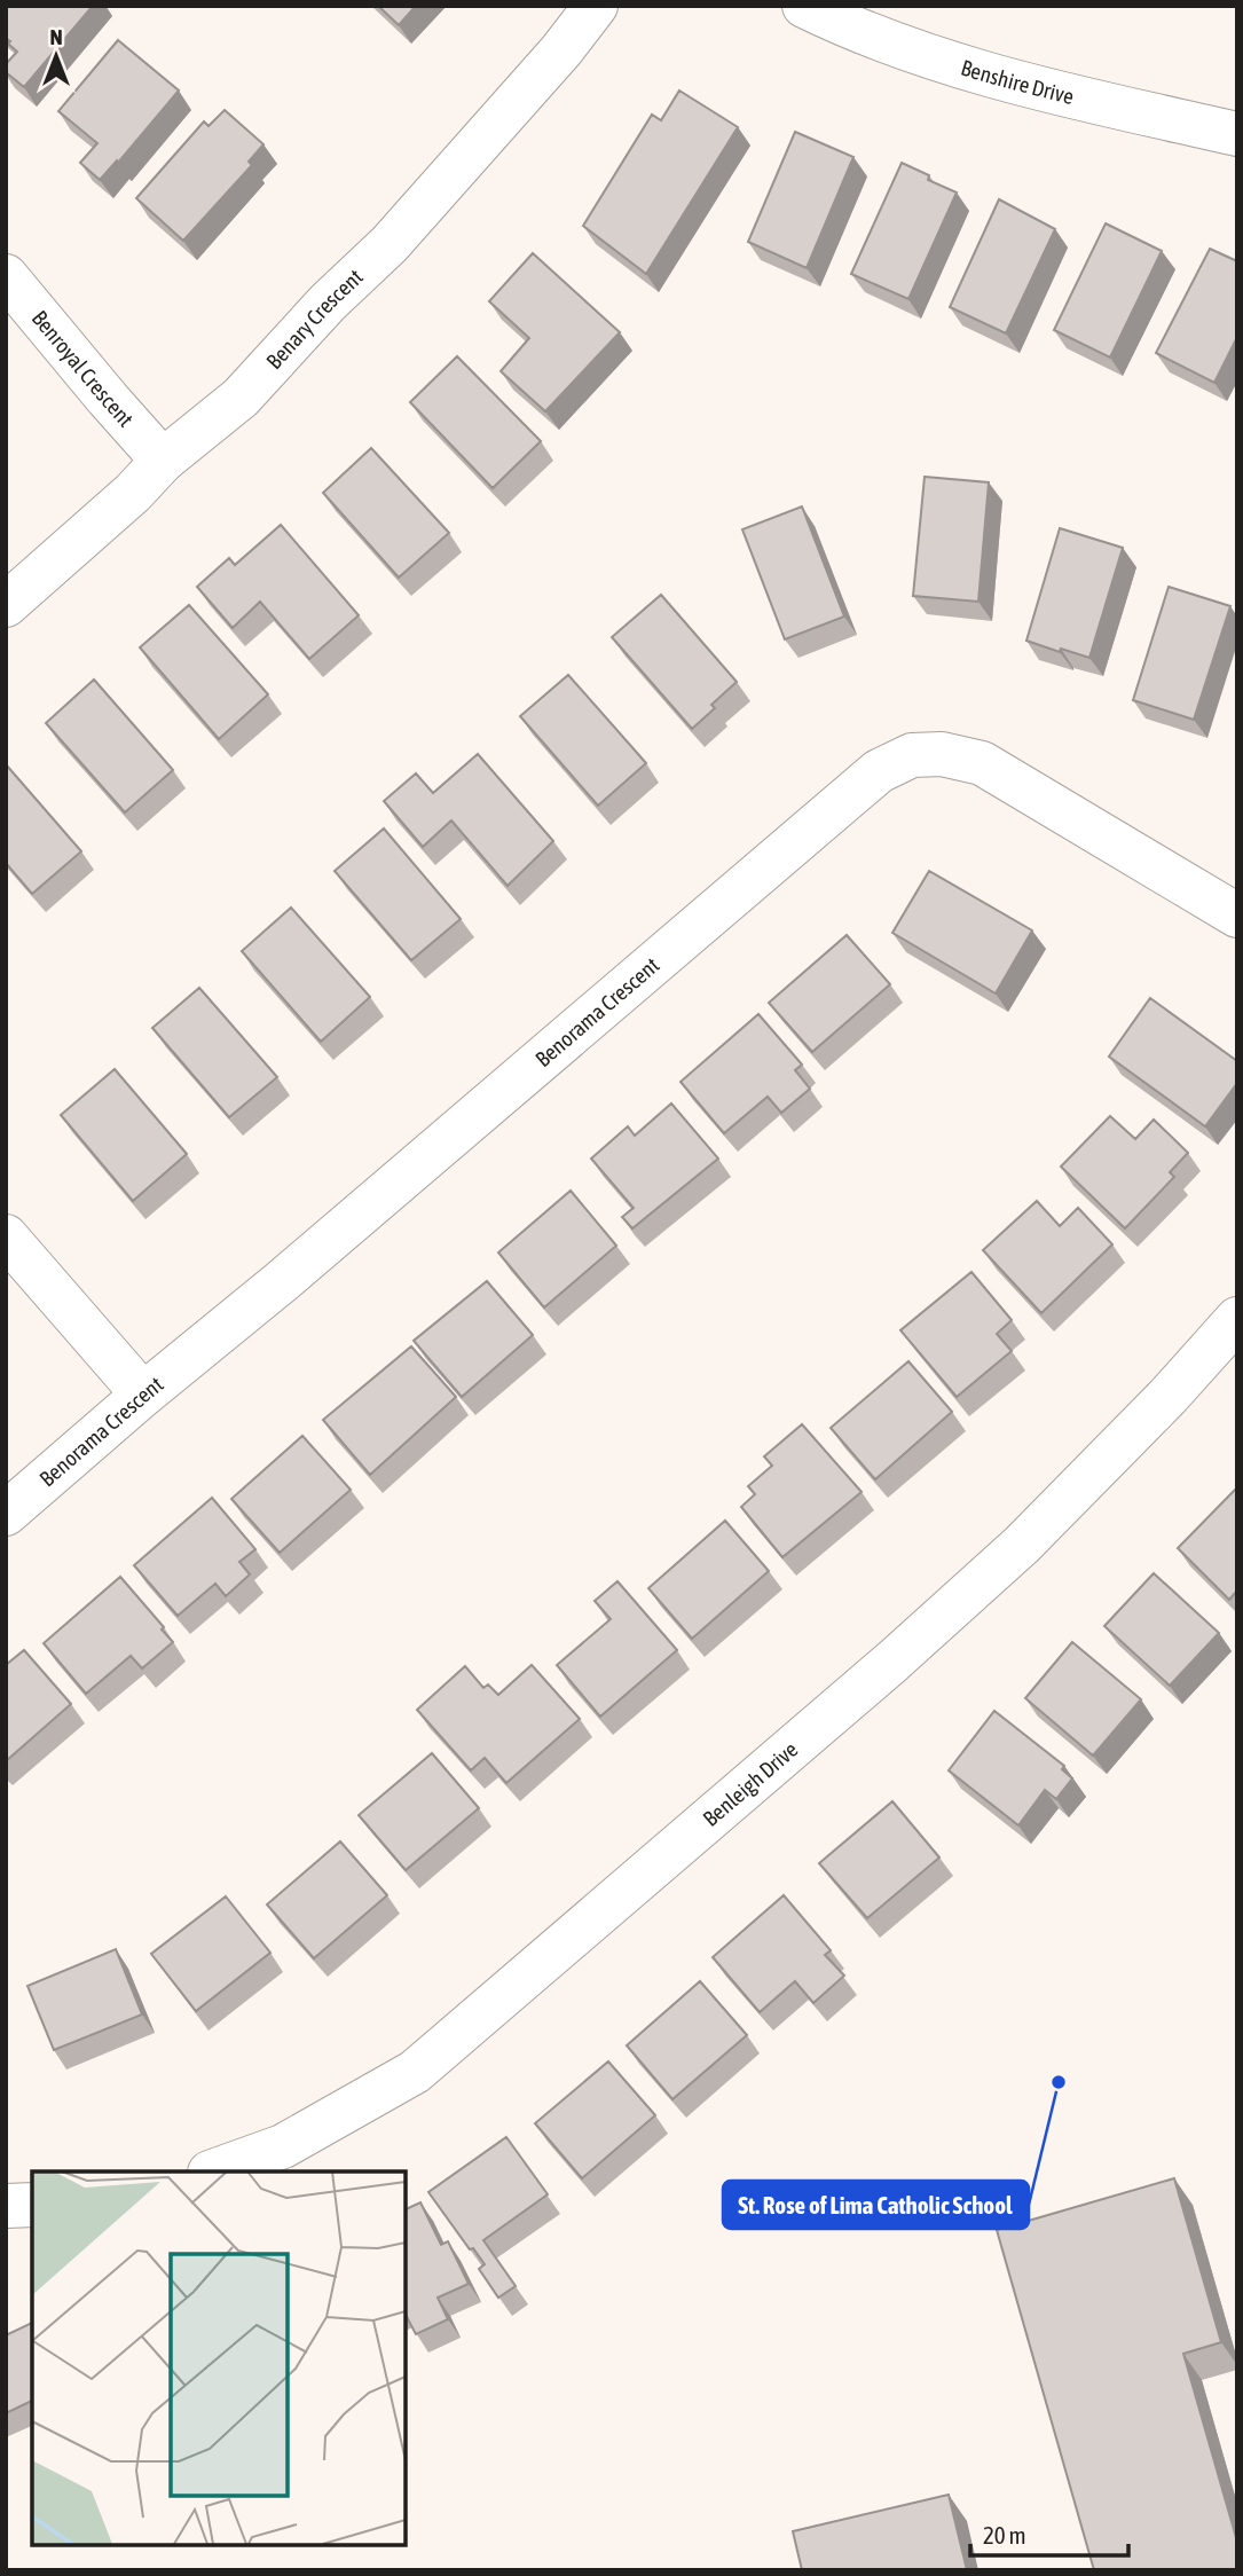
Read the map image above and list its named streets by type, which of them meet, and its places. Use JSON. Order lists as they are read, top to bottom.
{
  "streets": {
    "street": [
      "Benshire Drive",
      "Benary Crescent",
      "Benroyal Crescent",
      "Benorama Crescent",
      "Benleigh Drive"
    ]
  },
  "crossings": [
    ["Benary Crescent", "Benroyal Crescent"]
  ],
  "places": ["St. Rose of Lima Catholic School"],
  "scale_bar": "20 m",
  "north": "top"
}
